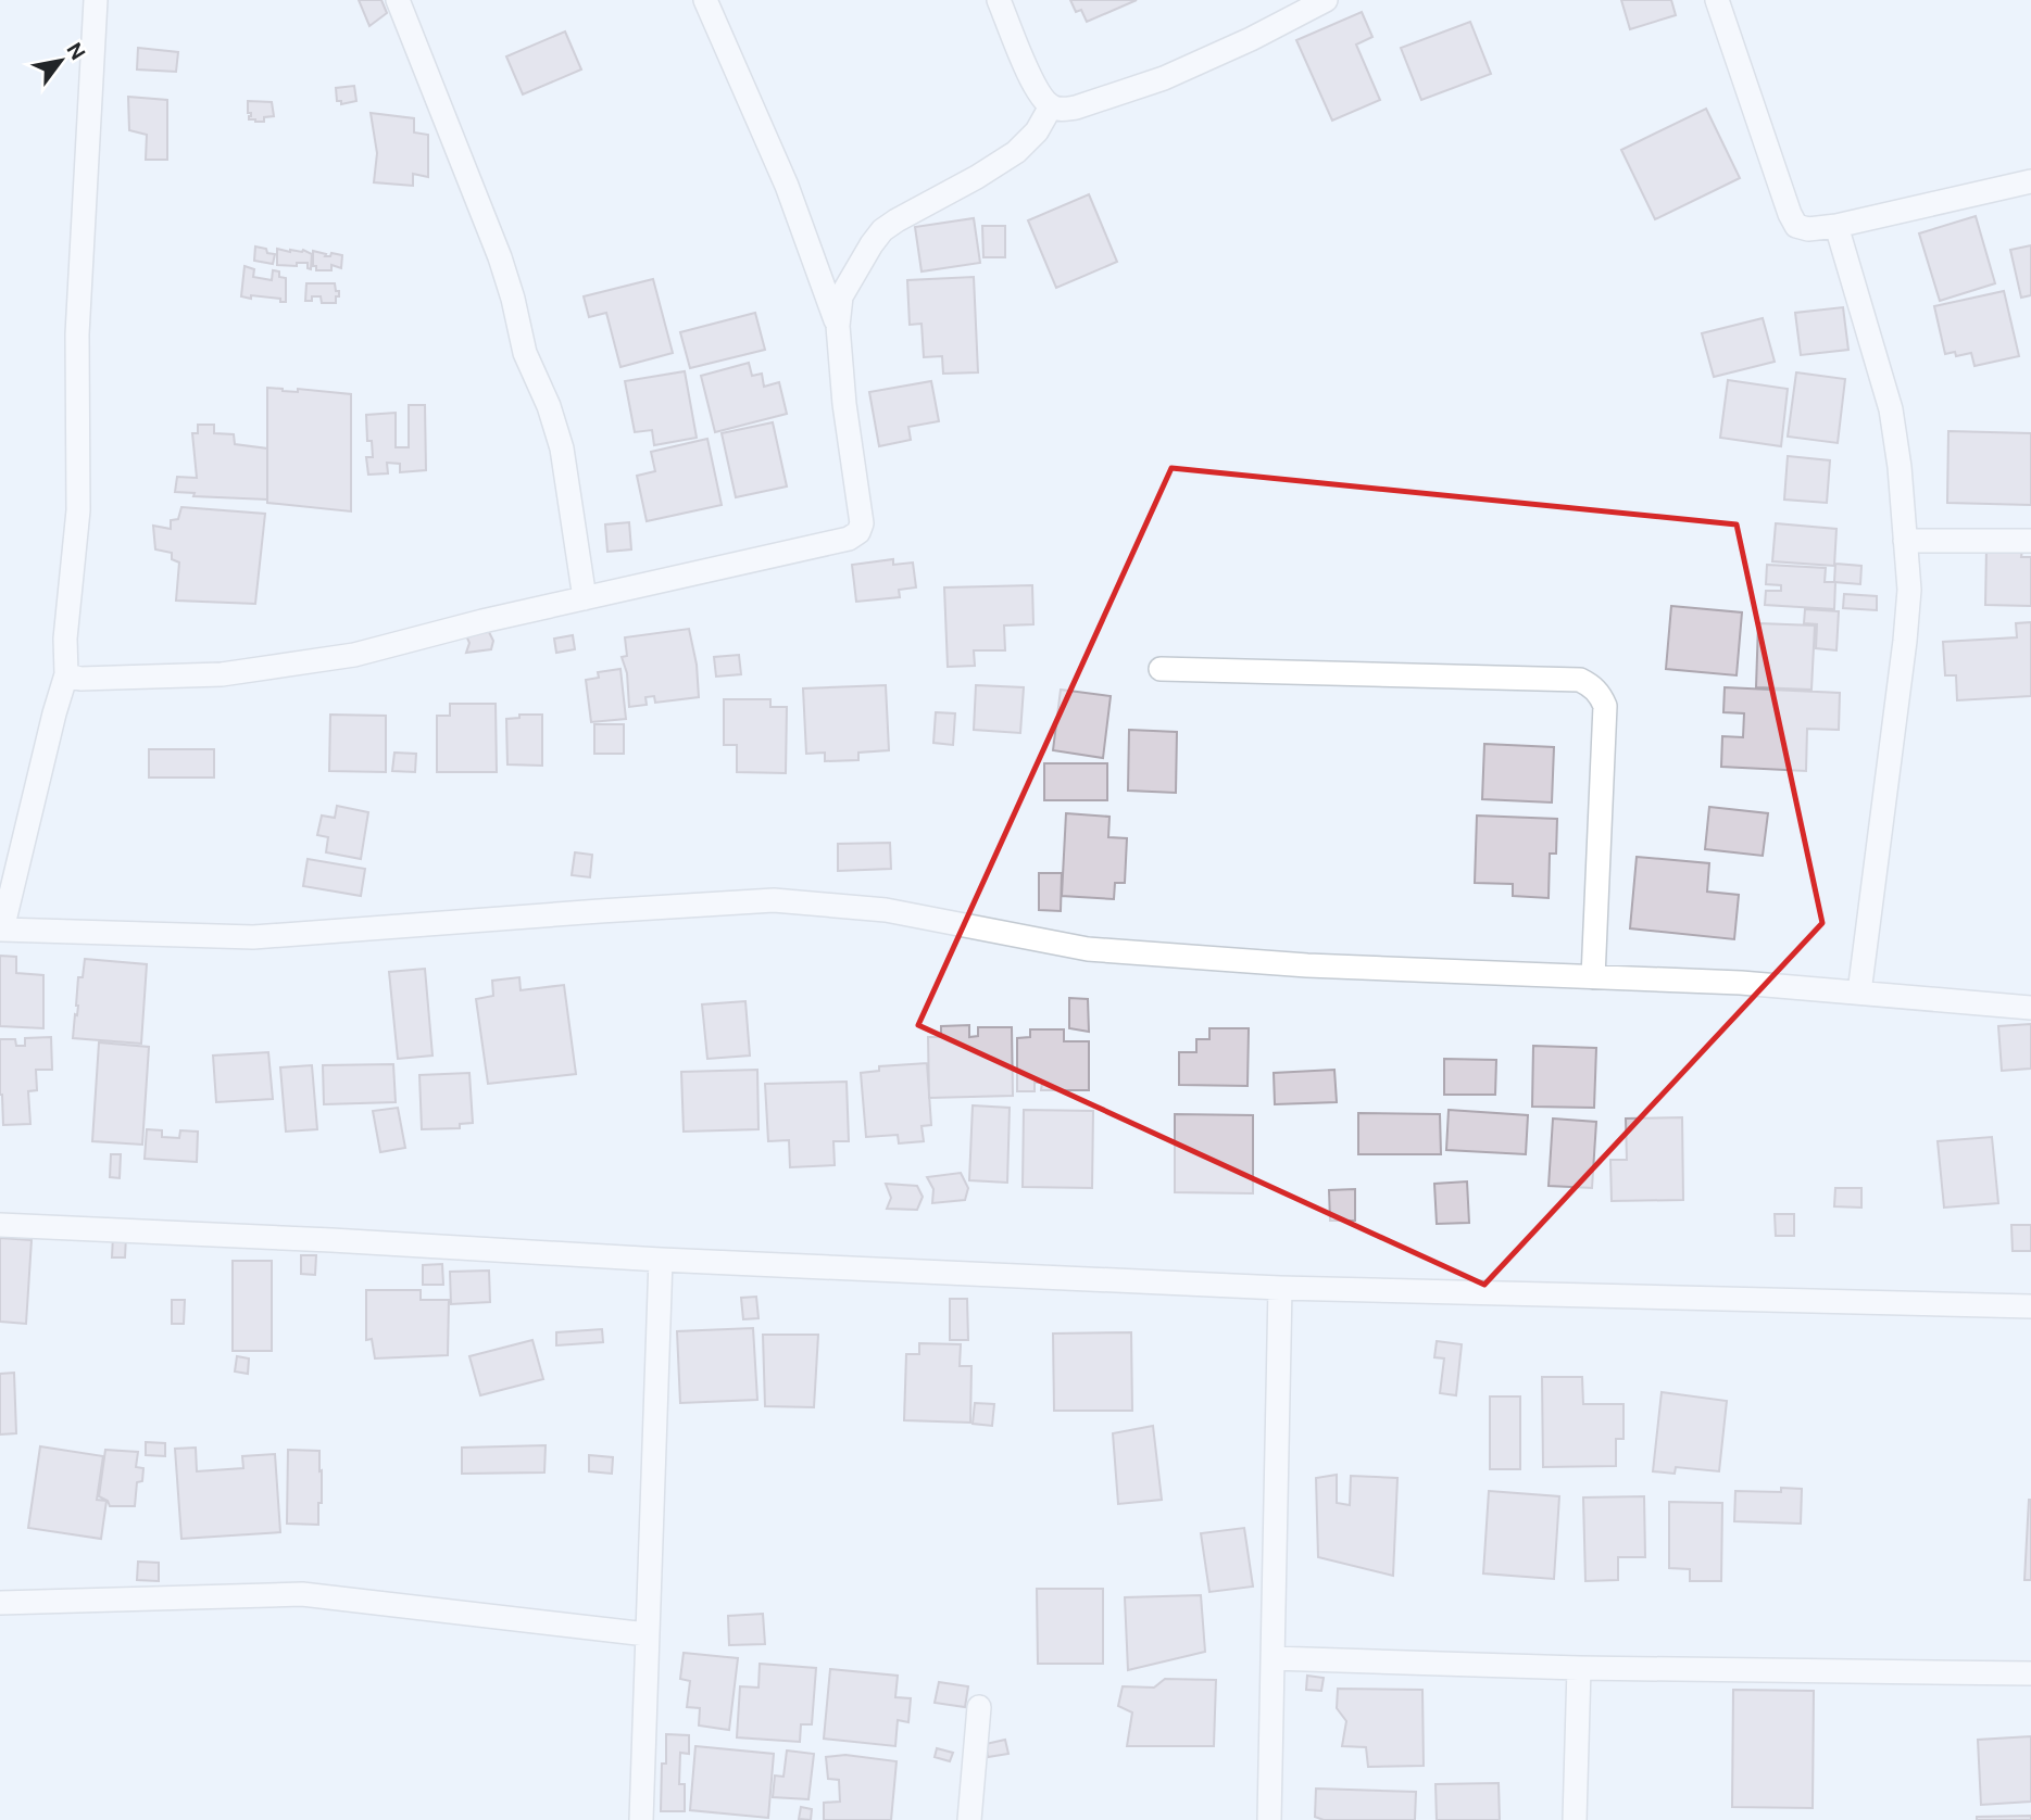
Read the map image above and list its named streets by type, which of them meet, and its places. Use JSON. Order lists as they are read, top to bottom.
{
  "north": "top right"
}
